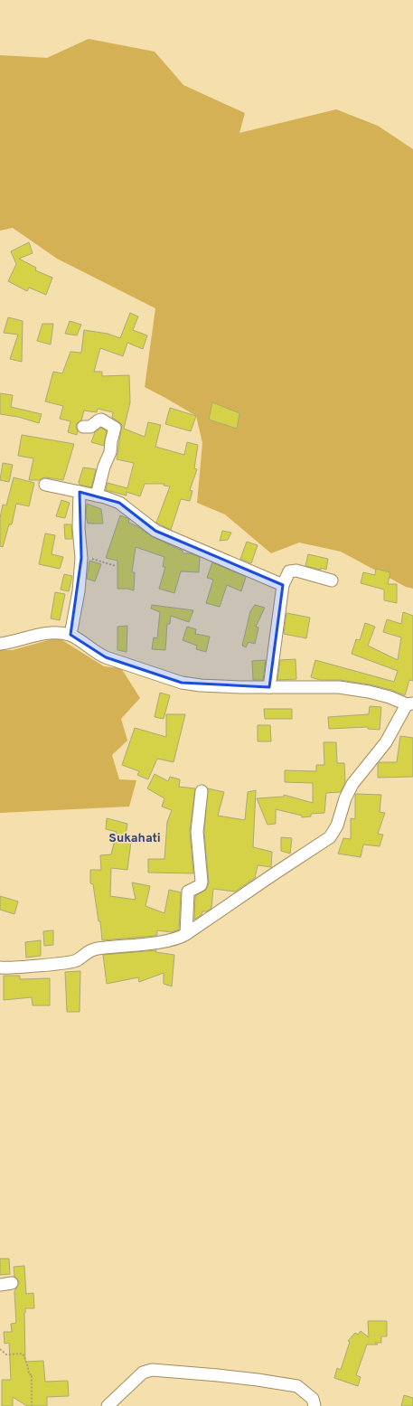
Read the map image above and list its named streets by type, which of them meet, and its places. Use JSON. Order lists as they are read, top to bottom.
{
  "districts": ["Sukahati"]
}
